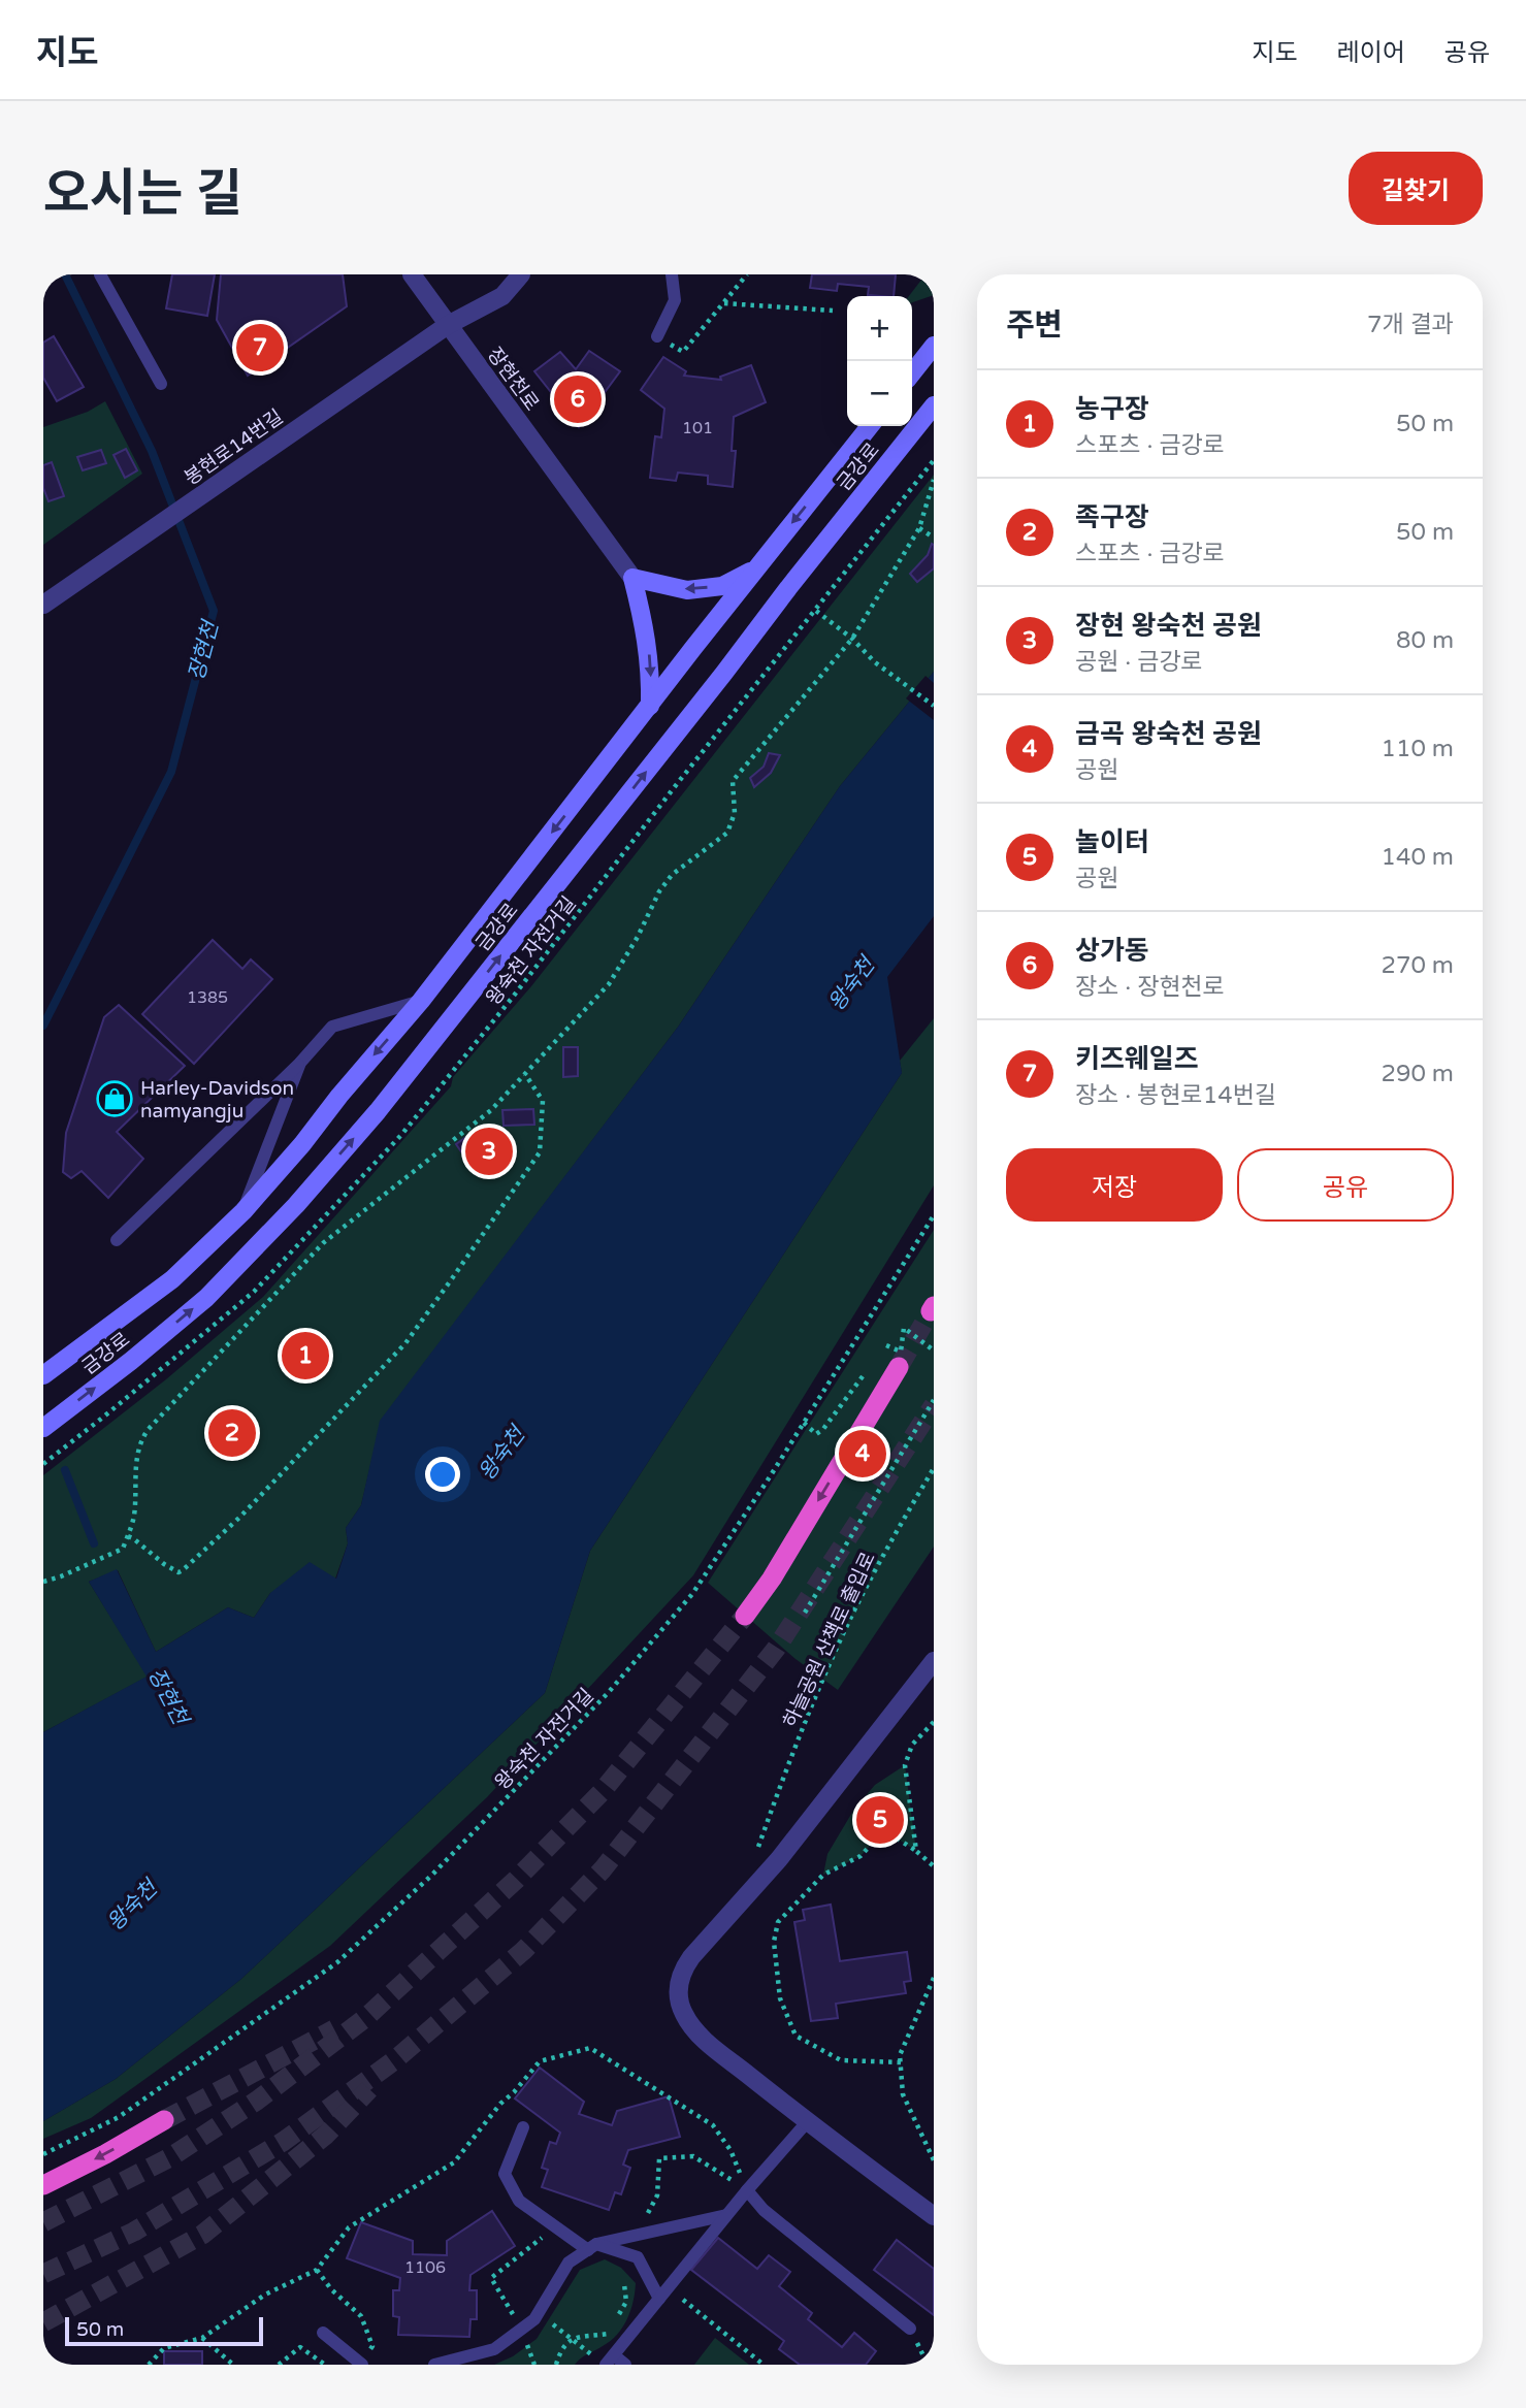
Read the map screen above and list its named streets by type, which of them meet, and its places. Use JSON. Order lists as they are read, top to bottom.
{
  "streets": {
    "main road": ["금강로"],
    "street": ["장현천로", "봉현로14번길"],
    "path": ["왕숙천 자전거길", "하늘공원 산책로 출입로"]
  },
  "crossings": [
    ["장현천로", "봉현로14번길"]
  ],
  "water": ["장현천", "왕숙천"],
  "places": {
    "shop": ["Harley-Davidson namyangju"]
  },
  "house_numbers": ["101", "1385", "1106"],
  "scale_bar": "50 m",
  "page": {
    "header": "지도",
    "nav": ["지도", "레이어", "공유"],
    "title": "오시는 길",
    "buttons": [
      "길찾기",
      ["저장", "공유"]
    ],
    "heading": ["주변", "7개 결과"],
    "map_buttons": ["+", "−"],
    "pins": [
      "7",
      "6",
      "3",
      "1",
      "2",
      "4",
      "5"
    ],
    "list": [
      {
        "mark": "1",
        "name": "농구장",
        "note": "스포츠 · 금강로",
        "value": "50 m"
      },
      {
        "mark": "2",
        "name": "족구장",
        "note": "스포츠 · 금강로",
        "value": "50 m"
      },
      {
        "mark": "3",
        "name": "장현 왕숙천 공원",
        "note": "공원 · 금강로",
        "value": "80 m"
      },
      {
        "mark": "4",
        "name": "금곡 왕숙천 공원",
        "note": "공원",
        "value": "110 m"
      },
      {
        "mark": "5",
        "name": "놀이터",
        "note": "공원",
        "value": "140 m"
      },
      {
        "mark": "6",
        "name": "상가동",
        "note": "장소 · 장현천로",
        "value": "270 m"
      },
      {
        "mark": "7",
        "name": "키즈웨일즈",
        "note": "장소 · 봉현로14번길",
        "value": "290 m"
      }
    ],
    "scale": "50 m"
  }
}
